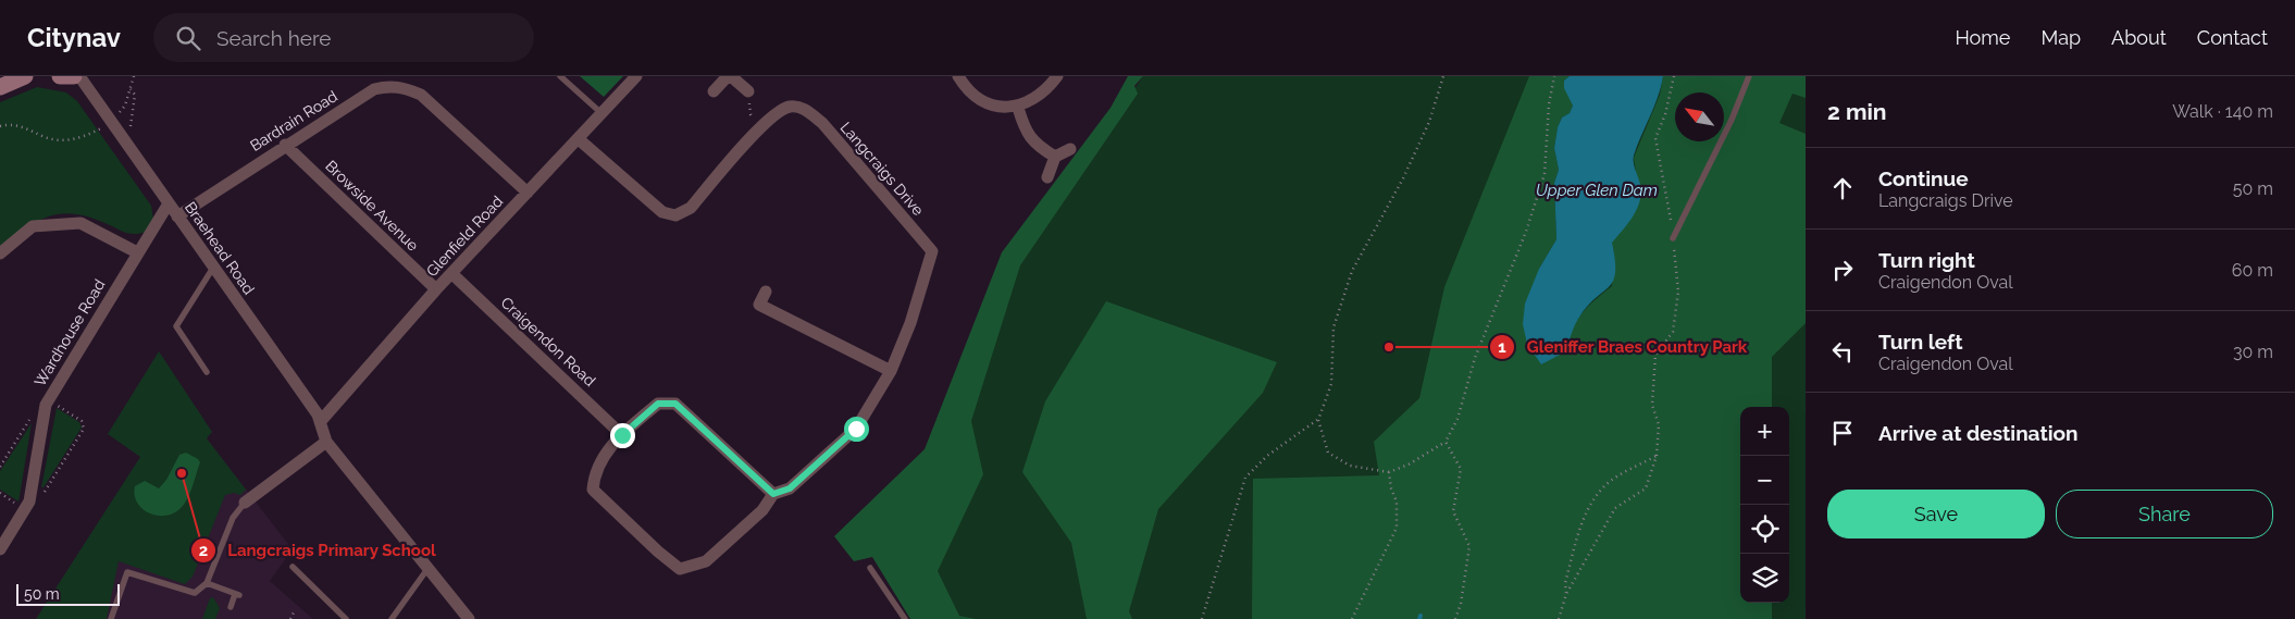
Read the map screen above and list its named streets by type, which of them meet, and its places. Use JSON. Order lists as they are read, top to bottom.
{
  "streets": {
    "street": [
      "Bardrain Road",
      "Langcraigs Drive",
      "Browside Avenue",
      "Glenfield Road",
      "Braehead Road",
      "Wardhouse Road",
      "Craigendon Road"
    ]
  },
  "crossings": [
    ["Bardrain Road", "Browside Avenue"],
    ["Bardrain Road", "Glenfield Road"],
    ["Bardrain Road", "Braehead Road"],
    ["Langcraigs Drive", "Glenfield Road"],
    ["Langcraigs Drive", "Craigendon Road"],
    ["Browside Avenue", "Glenfield Road"],
    ["Glenfield Road", "Braehead Road"],
    ["Glenfield Road", "Craigendon Road"],
    ["Braehead Road", "Wardhouse Road"]
  ],
  "water": ["Upper Glen Dam"],
  "places": ["Gleniffer Braes Country Park", "Langcraigs Primary School"],
  "scale_bar": "50 m",
  "north": "top left",
  "page": {
    "header": "Citynav",
    "search": "Search here",
    "nav": [
      "Home",
      "Map",
      "About",
      "Contact"
    ],
    "heading": ["2 min", "Walk · 140 m"],
    "list": [
      ["Continue", "Langcraigs Drive", "50 m"],
      ["Turn right", "Craigendon Oval", "60 m"],
      ["Turn left", "Craigendon Oval", "30 m"],
      "Arrive at destination"
    ],
    "map_buttons": ["+", "−"],
    "buttons": ["Save", "Share"],
    "scale": "50 m"
  }
}
